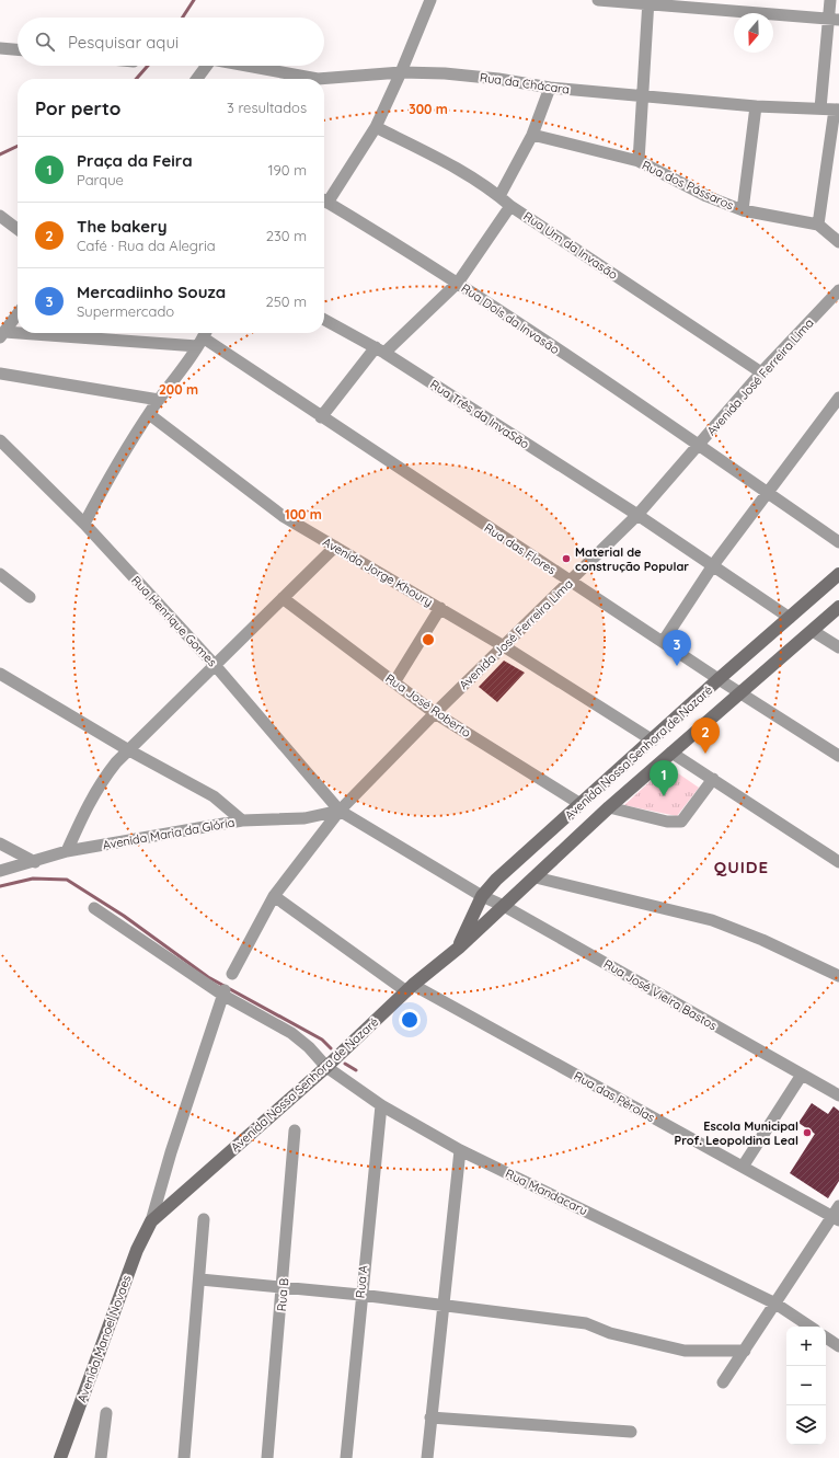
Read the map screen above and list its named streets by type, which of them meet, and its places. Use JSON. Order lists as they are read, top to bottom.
{
  "streets": {
    "street": [
      "Rua da Chácara",
      "Rua dos Pássaros",
      "Rua Um da Invasão",
      "Rua Dois da Invasão",
      "Avenida José Ferreira Lima",
      "Rua Três da InvaSão",
      "Rua das Flores",
      "Avenida Jorge Khoury",
      "Rua Henrique Gomes",
      "Rua José Roberto",
      "Avenida Nossa Senhora de Nazaré",
      "Avenida Maria da Glória",
      "Rua José Vieira Bastos",
      "Rua das Pérolas",
      "Rua Mandacaru",
      "Rua A",
      "Rua B",
      "Avenida Manoel Novaes"
    ]
  },
  "crossings": [
    ["Rua Um da Invasão", "Avenida José Ferreira Lima"],
    ["Rua Dois da Invasão", "Avenida José Ferreira Lima"],
    ["Avenida José Ferreira Lima", "Rua Três da InvaSão"],
    ["Avenida José Ferreira Lima", "Rua das Flores"],
    ["Avenida José Ferreira Lima", "Avenida Jorge Khoury"],
    ["Avenida José Ferreira Lima", "Rua Henrique Gomes"],
    ["Avenida José Ferreira Lima", "Rua José Roberto"],
    ["Avenida José Ferreira Lima", "Avenida Maria da Glória"],
    ["Avenida José Ferreira Lima", "Rua das Pérolas"],
    ["Rua Três da InvaSão", "Avenida Nossa Senhora de Nazaré"],
    ["Rua das Flores", "Avenida Nossa Senhora de Nazaré"],
    ["Avenida Jorge Khoury", "Avenida Nossa Senhora de Nazaré"],
    ["Rua Henrique Gomes", "Avenida Nossa Senhora de Nazaré"],
    ["Rua Henrique Gomes", "Avenida Maria da Glória"],
    ["Rua Henrique Gomes", "Rua José Vieira Bastos"],
    ["Rua José Roberto", "Avenida Nossa Senhora de Nazaré"],
    ["Avenida Nossa Senhora de Nazaré", "Rua José Vieira Bastos"],
    ["Avenida Nossa Senhora de Nazaré", "Rua das Pérolas"],
    ["Avenida Nossa Senhora de Nazaré", "Rua Mandacaru"],
    ["Avenida Nossa Senhora de Nazaré", "Avenida Manoel Novaes"],
    ["Rua Mandacaru", "Rua A"]
  ],
  "districts": ["QUIDE"],
  "places": ["Material de construção Popular", "Escola Municipal Prof. Leopoldina Leal"],
  "north": "bottom",
  "page": {
    "search": "Pesquisar aqui",
    "heading": ["Por perto", "3 resultados"],
    "list": [
      {
        "mark": "1",
        "name": "Praça da Feira",
        "note": "Parque",
        "value": "190 m"
      },
      {
        "mark": "2",
        "name": "The bakery",
        "note": "Café · Rua da Alegria",
        "value": "230 m"
      },
      {
        "mark": "3",
        "name": "Mercadiinho Souza",
        "note": "Supermercado",
        "value": "250 m"
      }
    ],
    "pins": ["3", "2", "1"],
    "map_buttons": ["+", "−"]
  },
  "rings": ["300 m", "200 m", "100 m"]
}
